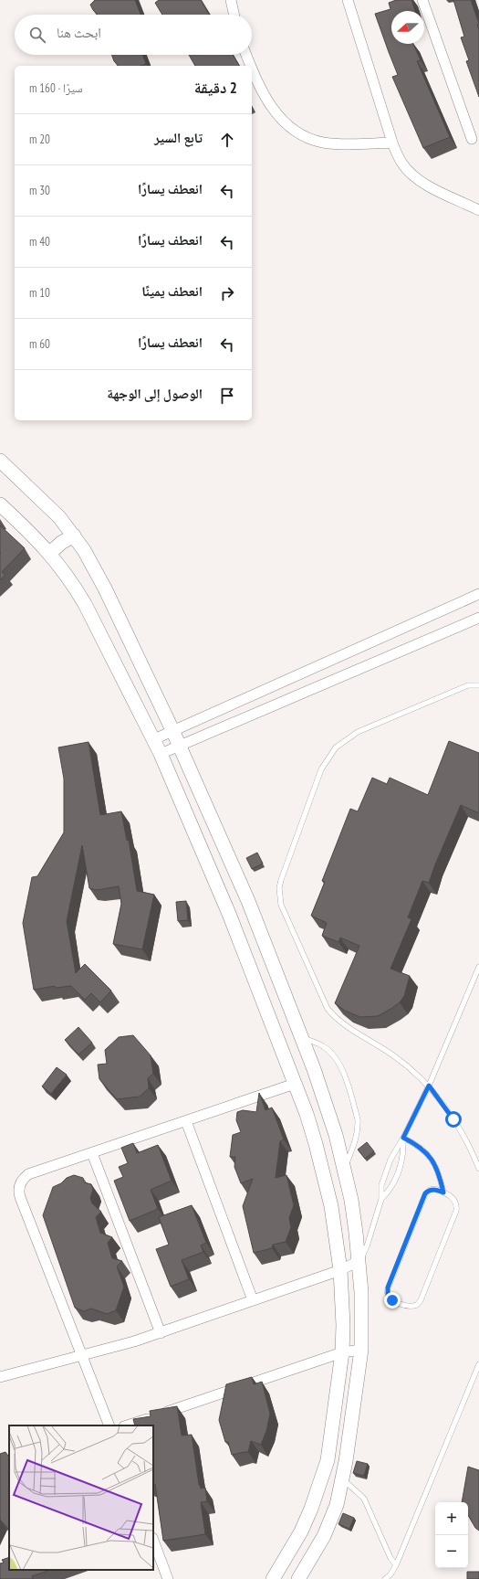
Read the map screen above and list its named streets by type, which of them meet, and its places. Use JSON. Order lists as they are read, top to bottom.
{
  "north": "left",
  "page": {
    "search": "ابحث هنا",
    "heading": ["2 دقيقة", "سيرًا · 160 m"],
    "list": [
      ["تابع السير", "20 m"],
      ["انعطف يسارًا", "30 m"],
      ["انعطف يسارًا", "40 m"],
      ["انعطف يمينًا", "10 m"],
      ["انعطف يسارًا", "60 m"],
      "الوصول إلى الوجهة"
    ],
    "map_buttons": ["+", "−"]
  }
}
